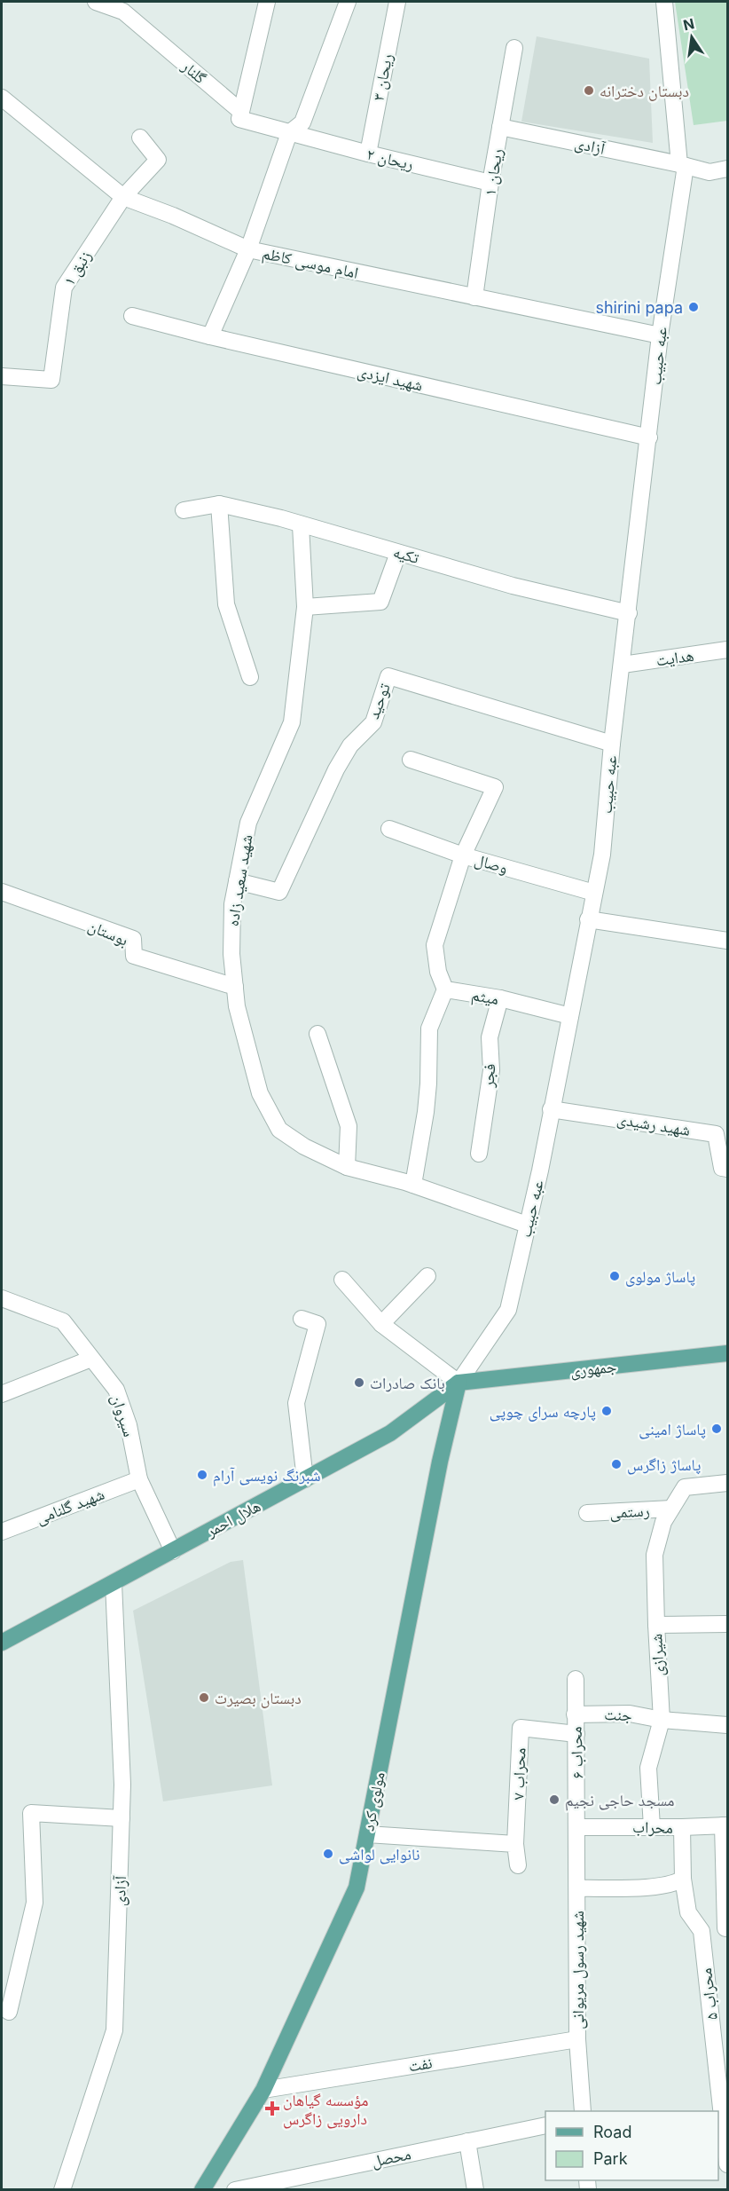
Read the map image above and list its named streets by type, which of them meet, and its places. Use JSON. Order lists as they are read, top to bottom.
{
  "streets": {
    "main road": ["جمهوری", "هلال احمر", "مولوی کرد"],
    "street": [
      "گلنار",
      "ریحان ۳",
      "آزادی",
      "ریحان ۲",
      "ریحان ۱",
      "امام موسی کاظم",
      "زنبق ۱",
      "عبه حبیب",
      "شهید ایزدی",
      "تکیه",
      "هدایت",
      "توحید",
      "وصال",
      "شهید سعید زاده",
      "بوستان",
      "میثم",
      "فجر",
      "شهید رشیدی",
      "سیروان",
      "شهید گلنامی",
      "رستمی",
      "شیرازی",
      "جنت",
      "محراب ۶",
      "محراب ۷",
      "محراب",
      "شهید رسول مریوانی",
      "محراب ۵",
      "نفت",
      "محصل"
    ]
  },
  "crossings": [
    ["گلنار", "ریحان ۲"],
    ["ریحان ۳", "ریحان ۲"],
    ["آزادی", "ریحان ۱"],
    ["آزادی", "عبه حبیب"],
    ["آزادی", "هلال احمر"],
    ["ریحان ۲", "ریحان ۱"],
    ["ریحان ۱", "امام موسی کاظم"],
    ["امام موسی کاظم", "زنبق ۱"],
    ["امام موسی کاظم", "عبه حبیب"],
    ["عبه حبیب", "شهید ایزدی"],
    ["عبه حبیب", "تکیه"],
    ["عبه حبیب", "هدایت"],
    ["عبه حبیب", "توحید"],
    ["عبه حبیب", "وصال"],
    ["عبه حبیب", "شهید سعید زاده"],
    ["عبه حبیب", "میثم"],
    ["عبه حبیب", "شهید رشیدی"],
    ["عبه حبیب", "جمهوری"],
    ["عبه حبیب", "هلال احمر"],
    ["عبه حبیب", "مولوی کرد"],
    ["تکیه", "شهید سعید زاده"],
    ["توحید", "شهید سعید زاده"],
    ["شهید سعید زاده", "بوستان"],
    ["میثم", "فجر"],
    ["جمهوری", "هلال احمر"],
    ["جمهوری", "مولوی کرد"],
    ["سیروان", "شهید گلنامی"],
    ["سیروان", "هلال احمر"],
    ["رستمی", "شیرازی"],
    ["هلال احمر", "مولوی کرد"],
    ["شیرازی", "جنت"],
    ["شیرازی", "محراب"],
    ["جنت", "محراب ۶"],
    ["محراب ۶", "محراب ۷"],
    ["محراب ۶", "محراب"],
    ["محراب ۶", "شهید رسول مریوانی"],
    ["مولوی کرد", "نفت"],
    ["محراب", "شهید رسول مریوانی"],
    ["محراب", "محراب ۵"],
    ["شهید رسول مریوانی", "نفت"]
  ],
  "places": {
    "other": [
      "دبستان دخترانه",
      "shirini papa",
      "پاساژ مولوی",
      "بانک صادرات",
      "پارچه سرای چوپی",
      "پاساژ امینی",
      "پاساژ زاگرس",
      "شبرنگ نویسی آرام",
      "دبستان بصیرت",
      "مسجد حاجی نجیم",
      "نانوایی لواشی"
    ],
    "health": ["مؤسسه گیاهان دارویی زاگرس"]
  },
  "legend": ["Road", "Park"],
  "north": "top"
}
